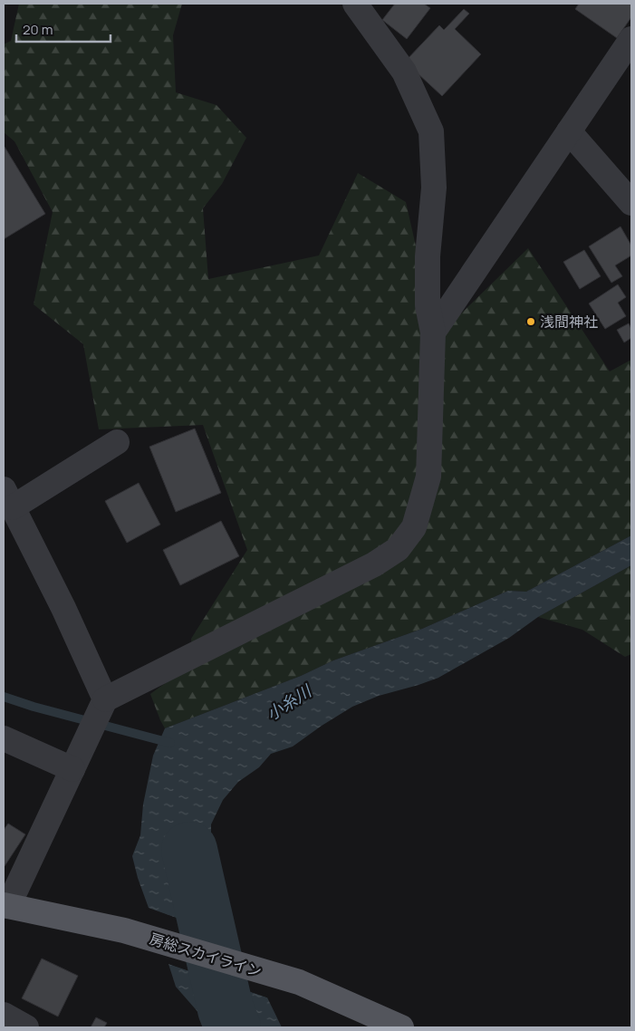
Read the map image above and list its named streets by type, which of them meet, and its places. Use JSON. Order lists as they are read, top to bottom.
{
  "streets": {
    "main road": ["房総スカイライン"]
  },
  "water": ["小糸川"],
  "places": ["浅間神社"],
  "scale_bar": "20 m"
}
